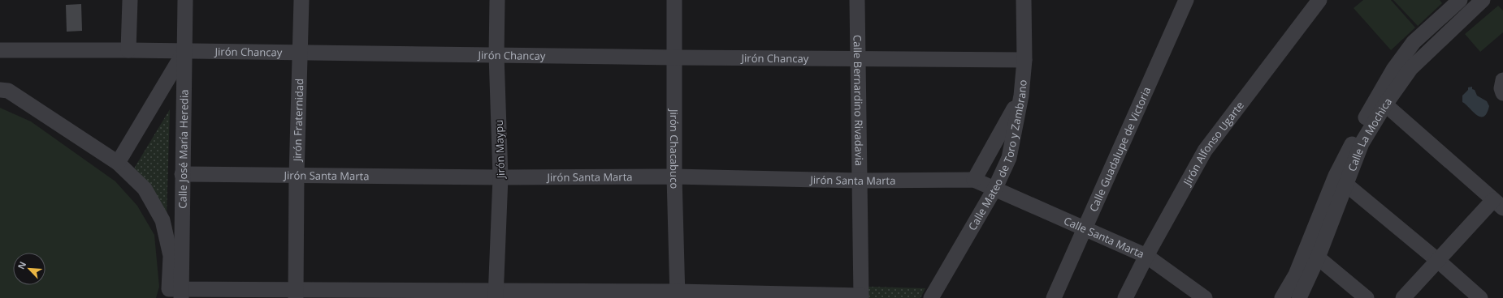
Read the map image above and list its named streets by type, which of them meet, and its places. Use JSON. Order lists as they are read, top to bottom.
{
  "streets": {
    "street": [
      "Jirón Chancay",
      "Calle Bernardino Rivadavia",
      "Jirón Fraternidad",
      "Calle La Mochica",
      "Jirón Alfonso Ugarte",
      "Calle José María Heredia",
      "Jirón Maypu",
      "Jirón Chacabuco",
      "Calle Guadalupe de Victoria",
      "Calle Mateo de Toro y Zambrano",
      "Jirón Santa Marta",
      "Calle Santa Marta"
    ]
  },
  "crossings": [
    ["Jirón Chancay", "Calle Bernardino Rivadavia"],
    ["Jirón Chancay", "Jirón Fraternidad"],
    ["Jirón Chancay", "Calle José María Heredia"],
    ["Jirón Chancay", "Jirón Maypu"],
    ["Jirón Chancay", "Jirón Chacabuco"],
    ["Jirón Chancay", "Calle Mateo de Toro y Zambrano"],
    ["Calle Bernardino Rivadavia", "Jirón Santa Marta"],
    ["Jirón Fraternidad", "Jirón Santa Marta"],
    ["Jirón Alfonso Ugarte", "Calle Santa Marta"],
    ["Calle José María Heredia", "Jirón Santa Marta"],
    ["Jirón Maypu", "Jirón Santa Marta"],
    ["Jirón Chacabuco", "Jirón Santa Marta"],
    ["Calle Guadalupe de Victoria", "Calle Santa Marta"],
    ["Calle Mateo de Toro y Zambrano", "Jirón Santa Marta"],
    ["Calle Mateo de Toro y Zambrano", "Calle Santa Marta"],
    ["Jirón Santa Marta", "Calle Santa Marta"]
  ],
  "north": "top left"
}
